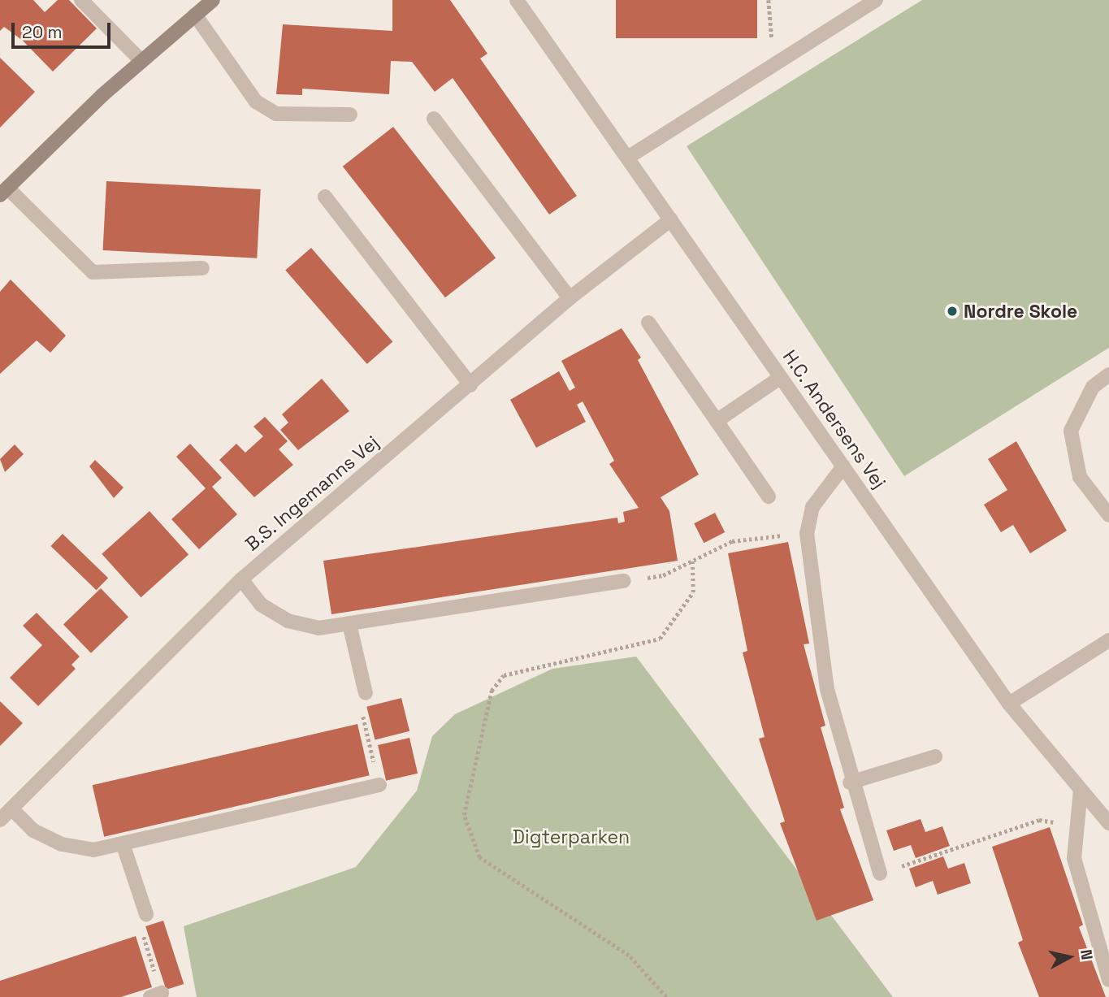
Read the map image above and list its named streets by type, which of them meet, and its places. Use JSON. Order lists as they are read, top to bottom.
{
  "streets": {
    "street": ["H.C. Andersens Vej", "B.S. Ingemanns Vej"]
  },
  "crossings": [
    ["H.C. Andersens Vej", "B.S. Ingemanns Vej"]
  ],
  "parks": ["Digterparken"],
  "places": ["Nordre Skole"],
  "scale_bar": "20 m",
  "north": "right"
}
